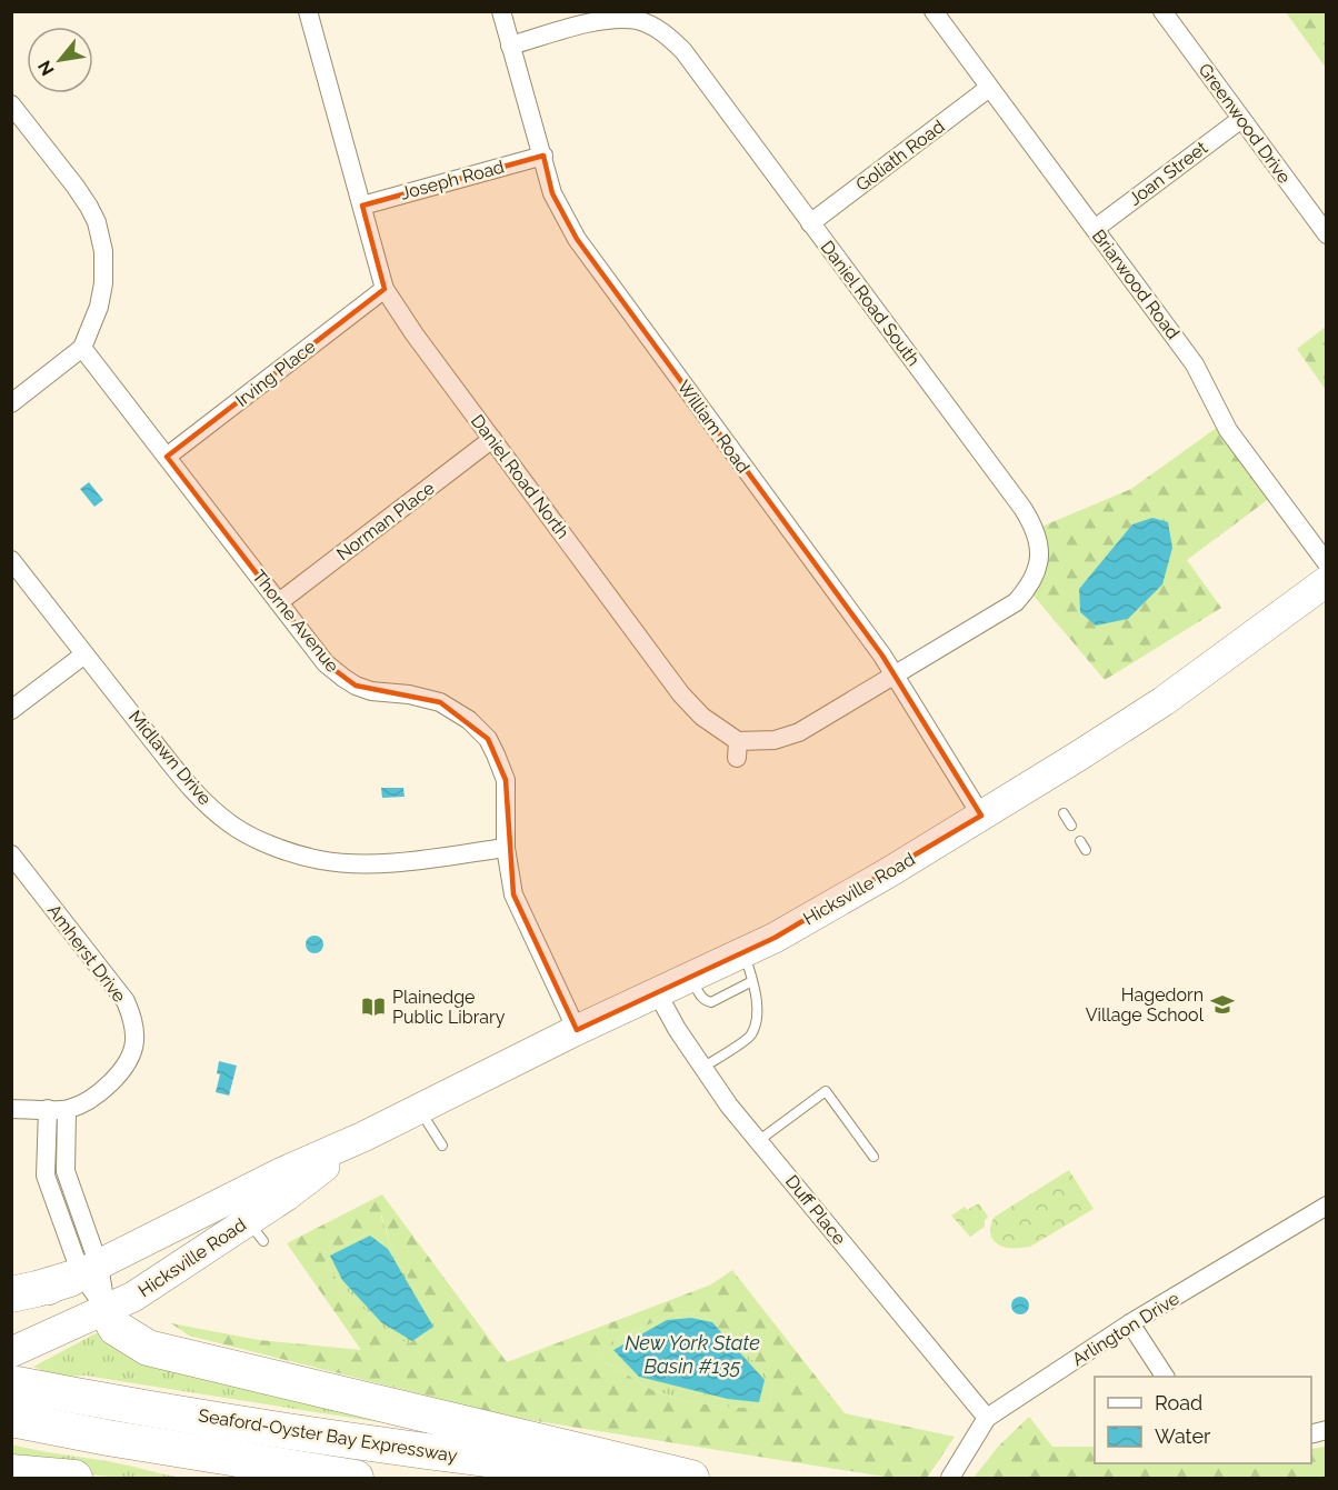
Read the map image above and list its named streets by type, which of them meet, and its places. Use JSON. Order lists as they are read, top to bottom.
{
  "streets": {
    "highway": ["Seaford-Oyster Bay Expressway"],
    "main road": ["Hicksville Road"],
    "street": [
      "Greenwood Drive",
      "Goliath Road",
      "Joan Street",
      "Joseph Road",
      "Briarwood Road",
      "Daniel Road South",
      "Irving Place",
      "William Road",
      "Daniel Road North",
      "Norman Place",
      "Thorne Avenue",
      "Midlawn Drive",
      "Amherst Drive",
      "Duff Place",
      "Arlington Drive"
    ]
  },
  "crossings": [
    ["Greenwood Drive", "Joan Street"],
    ["Goliath Road", "Briarwood Road"],
    ["Goliath Road", "Daniel Road South"],
    ["Joan Street", "Briarwood Road"],
    ["Joseph Road", "William Road"],
    ["Joseph Road", "Daniel Road North"],
    ["Daniel Road South", "William Road"],
    ["Daniel Road South", "Daniel Road North"],
    ["Irving Place", "Daniel Road North"],
    ["Irving Place", "Thorne Avenue"],
    ["William Road", "Daniel Road North"],
    ["William Road", "Hicksville Road"],
    ["Daniel Road North", "Norman Place"],
    ["Norman Place", "Thorne Avenue"],
    ["Thorne Avenue", "Midlawn Drive"],
    ["Thorne Avenue", "Hicksville Road"],
    ["Hicksville Road", "Duff Place"],
    ["Hicksville Road", "Seaford-Oyster Bay Expressway"],
    ["Duff Place", "Arlington Drive"]
  ],
  "water": ["New York State Basin #135"],
  "places": {
    "school or university": ["Hagedorn Village School"],
    "library": ["Plainedge Public Library"]
  },
  "legend": ["Road", "Water"],
  "north": "bottom left"
}
